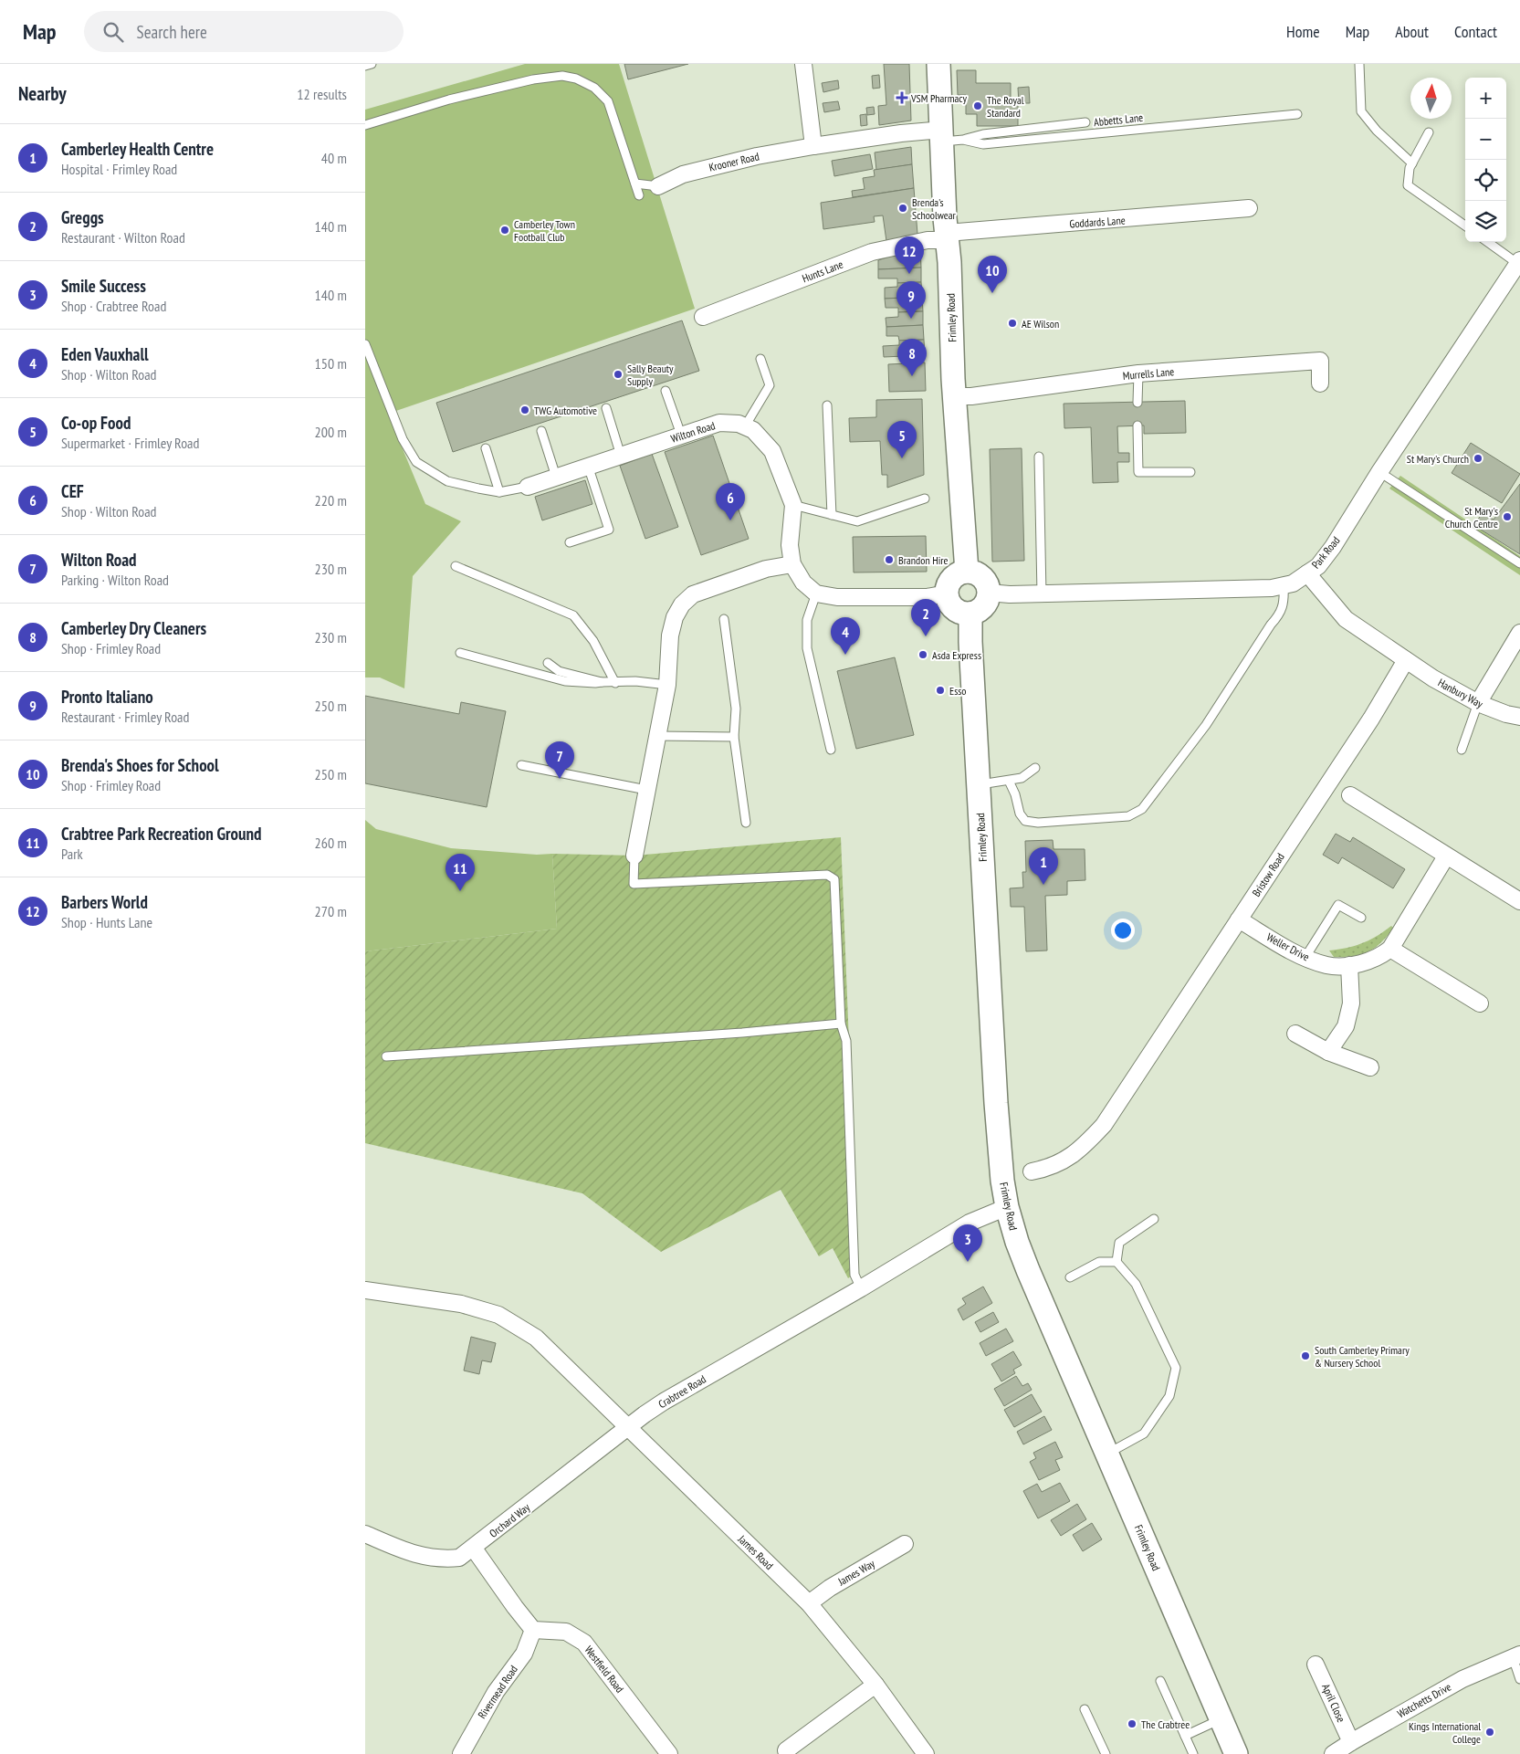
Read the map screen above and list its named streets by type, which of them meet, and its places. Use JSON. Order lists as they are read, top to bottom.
{
  "streets": {
    "main road": ["Frimley Road"],
    "street": [
      "Krooner Road",
      "Goddards Lane",
      "Hunts Lane",
      "Murrells Lane",
      "Wilton Road",
      "Park Road",
      "Hanbury Way",
      "Bristow Road",
      "Weller Drive",
      "Crabtree Road",
      "Orchard Way",
      "James Road",
      "James Way",
      "Westfield Road",
      "Rivermead Road",
      "Watchetts Drive",
      "April Close"
    ],
    "lane": ["Abbetts Lane"]
  },
  "crossings": [
    ["Abbetts Lane", "Krooner Road"],
    ["Abbetts Lane", "Frimley Road"],
    ["Krooner Road", "Frimley Road"],
    ["Goddards Lane", "Hunts Lane"],
    ["Goddards Lane", "Frimley Road"],
    ["Hunts Lane", "Frimley Road"],
    ["Frimley Road", "Murrells Lane"],
    ["Frimley Road", "Park Road"],
    ["Frimley Road", "Crabtree Road"],
    ["Hanbury Way", "Bristow Road"],
    ["Bristow Road", "Weller Drive"],
    ["Crabtree Road", "Orchard Way"],
    ["Crabtree Road", "James Road"],
    ["Orchard Way", "James Road"],
    ["James Road", "James Way"],
    ["Westfield Road", "Rivermead Road"],
    ["Watchetts Drive", "April Close"]
  ],
  "places": {
    "health": ["VSM Pharmacy"],
    "other": [
      "The Royal Standard",
      "Brenda's Schoolwear",
      "Camberley Town Football Club",
      "AE Wilson",
      "Sally Beauty Supply",
      "TWG Automotive",
      "St Mary's Church",
      "St Mary's Church Centre",
      "Brandon Hire",
      "Asda Express",
      "Esso",
      "South Camberley Primary & Nursery School",
      "The Crabtree",
      "Kings International College"
    ]
  },
  "north": "top",
  "page": {
    "header": "Map",
    "search": "Search here",
    "nav": [
      "Home",
      "Map",
      "About",
      "Contact"
    ],
    "heading": ["Nearby", "12 results"],
    "map_buttons": ["+", "−"],
    "list": [
      {
        "mark": "1",
        "name": "Camberley Health Centre",
        "note": "Hospital · Frimley Road",
        "value": "40 m"
      },
      {
        "mark": "2",
        "name": "Greggs",
        "note": "Restaurant · Wilton Road",
        "value": "140 m"
      },
      {
        "mark": "3",
        "name": "Smile Success",
        "note": "Shop · Crabtree Road",
        "value": "140 m"
      },
      {
        "mark": "4",
        "name": "Eden Vauxhall",
        "note": "Shop · Wilton Road",
        "value": "150 m"
      },
      {
        "mark": "5",
        "name": "Co-op Food",
        "note": "Supermarket · Frimley Road",
        "value": "200 m"
      },
      {
        "mark": "6",
        "name": "CEF",
        "note": "Shop · Wilton Road",
        "value": "220 m"
      },
      {
        "mark": "7",
        "name": "Wilton Road",
        "note": "Parking · Wilton Road",
        "value": "230 m"
      },
      {
        "mark": "8",
        "name": "Camberley Dry Cleaners",
        "note": "Shop · Frimley Road",
        "value": "230 m"
      },
      {
        "mark": "9",
        "name": "Pronto Italiano",
        "note": "Restaurant · Frimley Road",
        "value": "250 m"
      },
      {
        "mark": "10",
        "name": "Brenda's Shoes for School",
        "note": "Shop · Frimley Road",
        "value": "250 m"
      },
      {
        "mark": "11",
        "name": "Crabtree Park Recreation Ground",
        "note": "Park",
        "value": "260 m"
      },
      {
        "mark": "12",
        "name": "Barbers World",
        "note": "Shop · Hunts Lane",
        "value": "270 m"
      }
    ],
    "pins": [
      "12",
      "10",
      "9",
      "8",
      "5",
      "6",
      "2",
      "4",
      "7",
      "1",
      "11",
      "3"
    ]
  }
}
